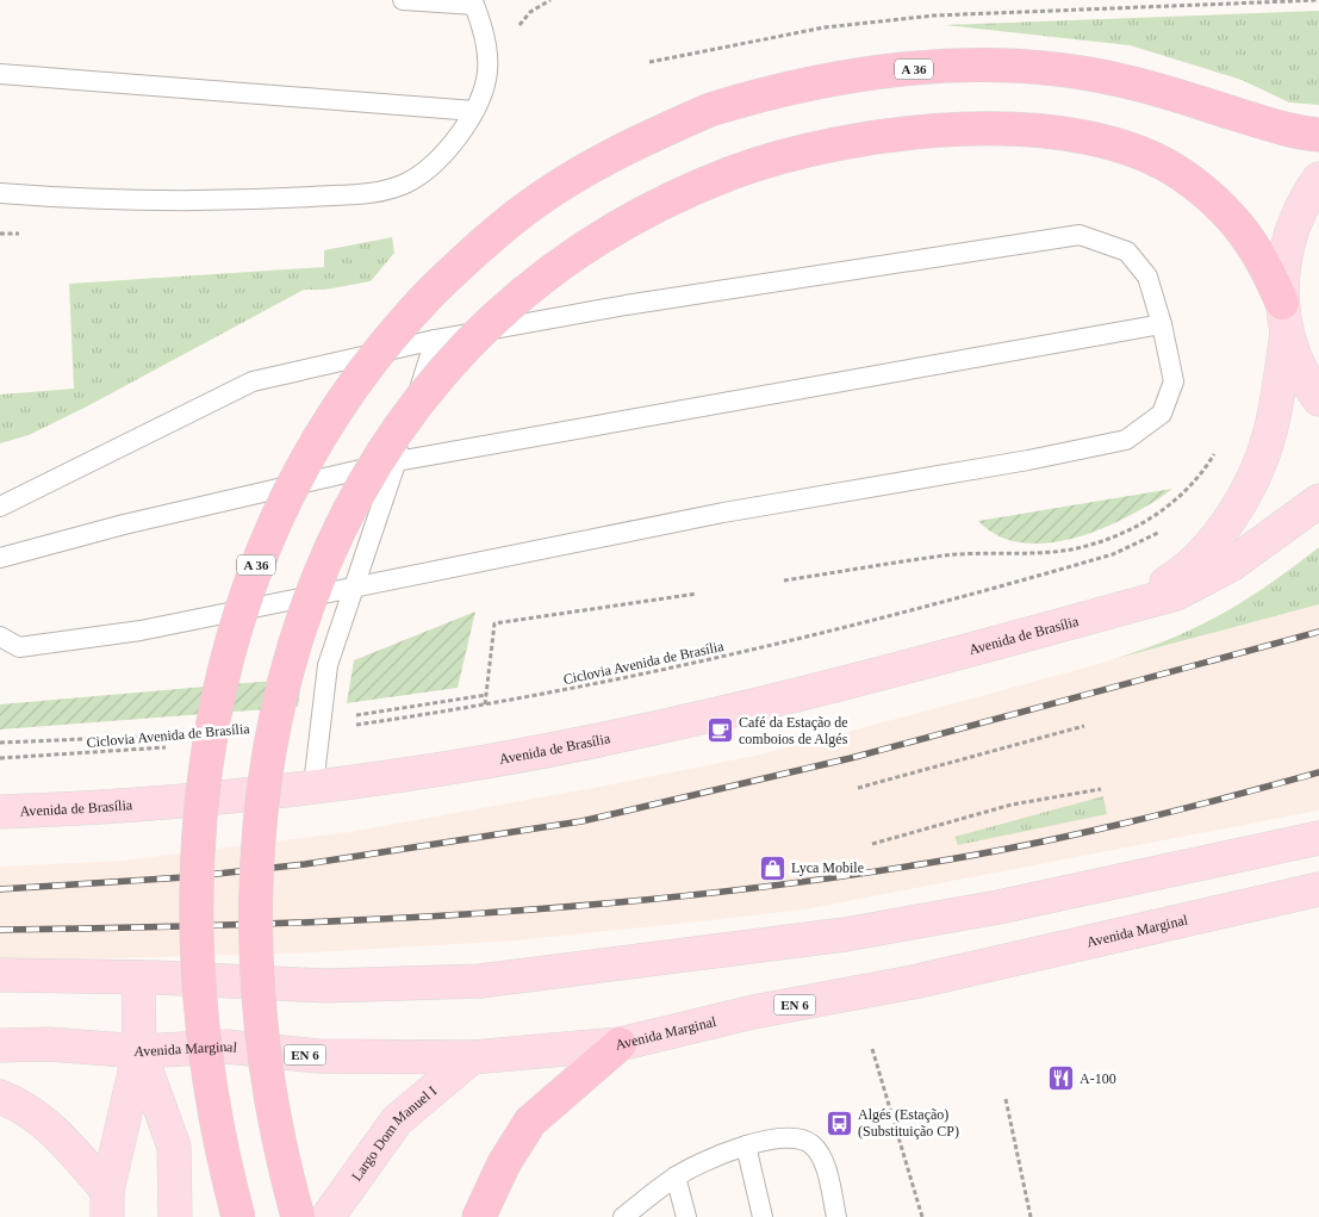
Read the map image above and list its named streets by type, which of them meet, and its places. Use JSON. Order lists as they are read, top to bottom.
{
  "streets": {
    "highway": ["A 36"],
    "main road": [
      "Avenida de Brasília",
      "Avenida Marginal",
      "EN 6",
      "Largo Dom Manuel I"
    ],
    "path": ["Ciclovia Avenida de Brasília"]
  },
  "crossings": [
    ["Avenida Marginal", "Largo Dom Manuel I"]
  ],
  "places": {
    "cafe": ["Café da Estação de comboios de Algés"],
    "shop": ["Lyca Mobile"],
    "restaurant": ["A-100"],
    "bus stop": ["Algés (Estação) (Substituição CP)"]
  }
}
